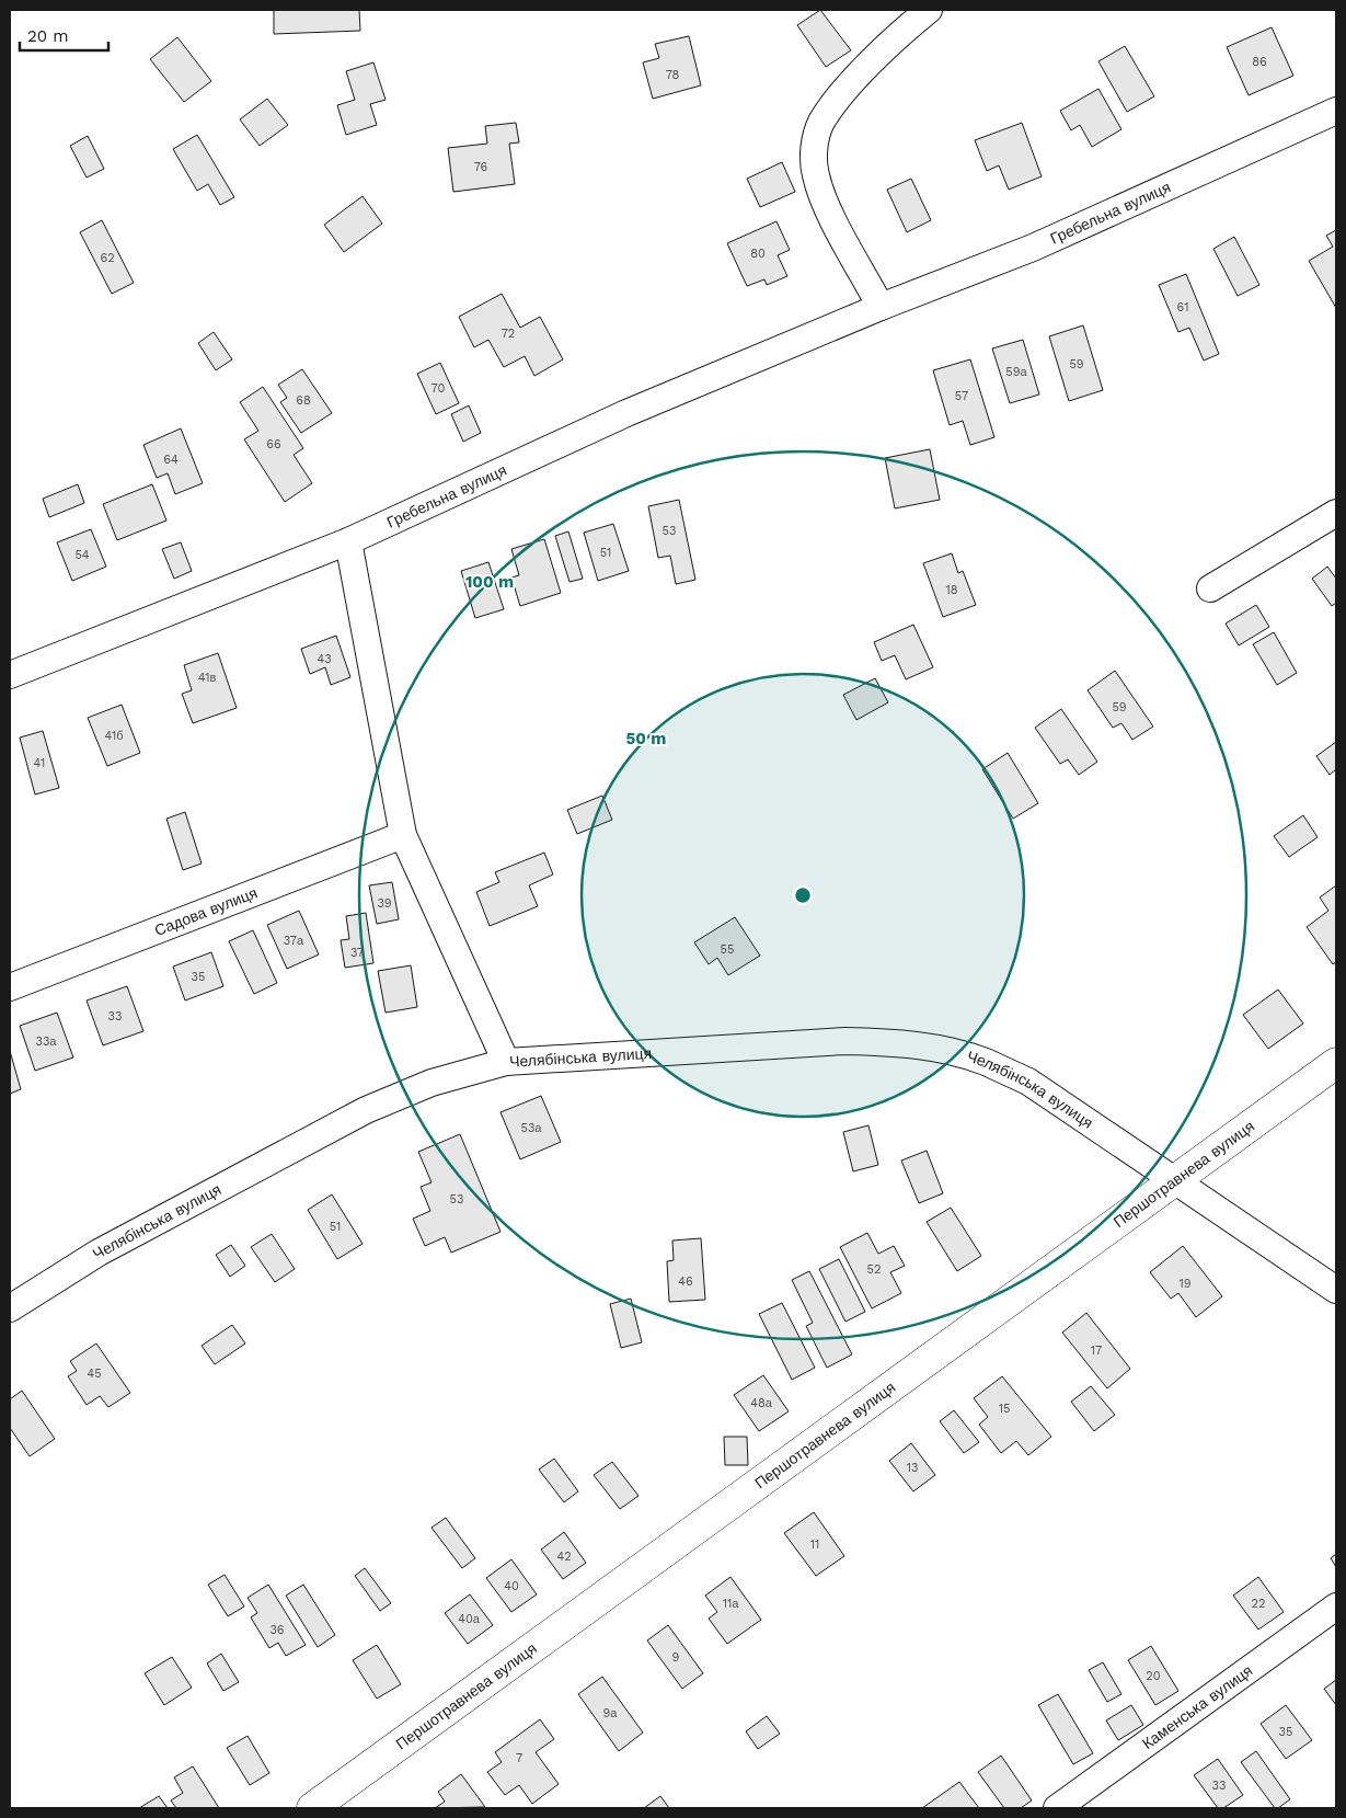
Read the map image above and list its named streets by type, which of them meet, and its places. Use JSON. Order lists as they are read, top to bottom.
{
  "streets": {
    "street": [
      "Гребельна вулиця",
      "Садова вулиця",
      "Челябінська вулиця",
      "Першотравнева вулиця",
      "Каменська вулиця"
    ]
  },
  "crossings": [
    ["Челябінська вулиця", "Першотравнева вулиця"]
  ],
  "house_numbers": [
    "86",
    "78",
    "76",
    "80",
    "62",
    "61",
    "72",
    "59",
    "59а",
    "70",
    "57",
    "68",
    "66",
    "64",
    "53",
    "51",
    "54",
    "18",
    "43",
    "41в",
    "59",
    "41б",
    "41",
    "39",
    "37а",
    "55",
    "37",
    "35",
    "33",
    "33а",
    "53а",
    "53",
    "51",
    "52",
    "46",
    "19",
    "17",
    "45",
    "48а",
    "15",
    "13",
    "11",
    "42",
    "40",
    "11а",
    "22",
    "40а",
    "36",
    "9",
    "20",
    "9а",
    "35",
    "7",
    "33"
  ],
  "scale_bar": "20 m",
  "rings": ["100 m", "50 m"]
}
